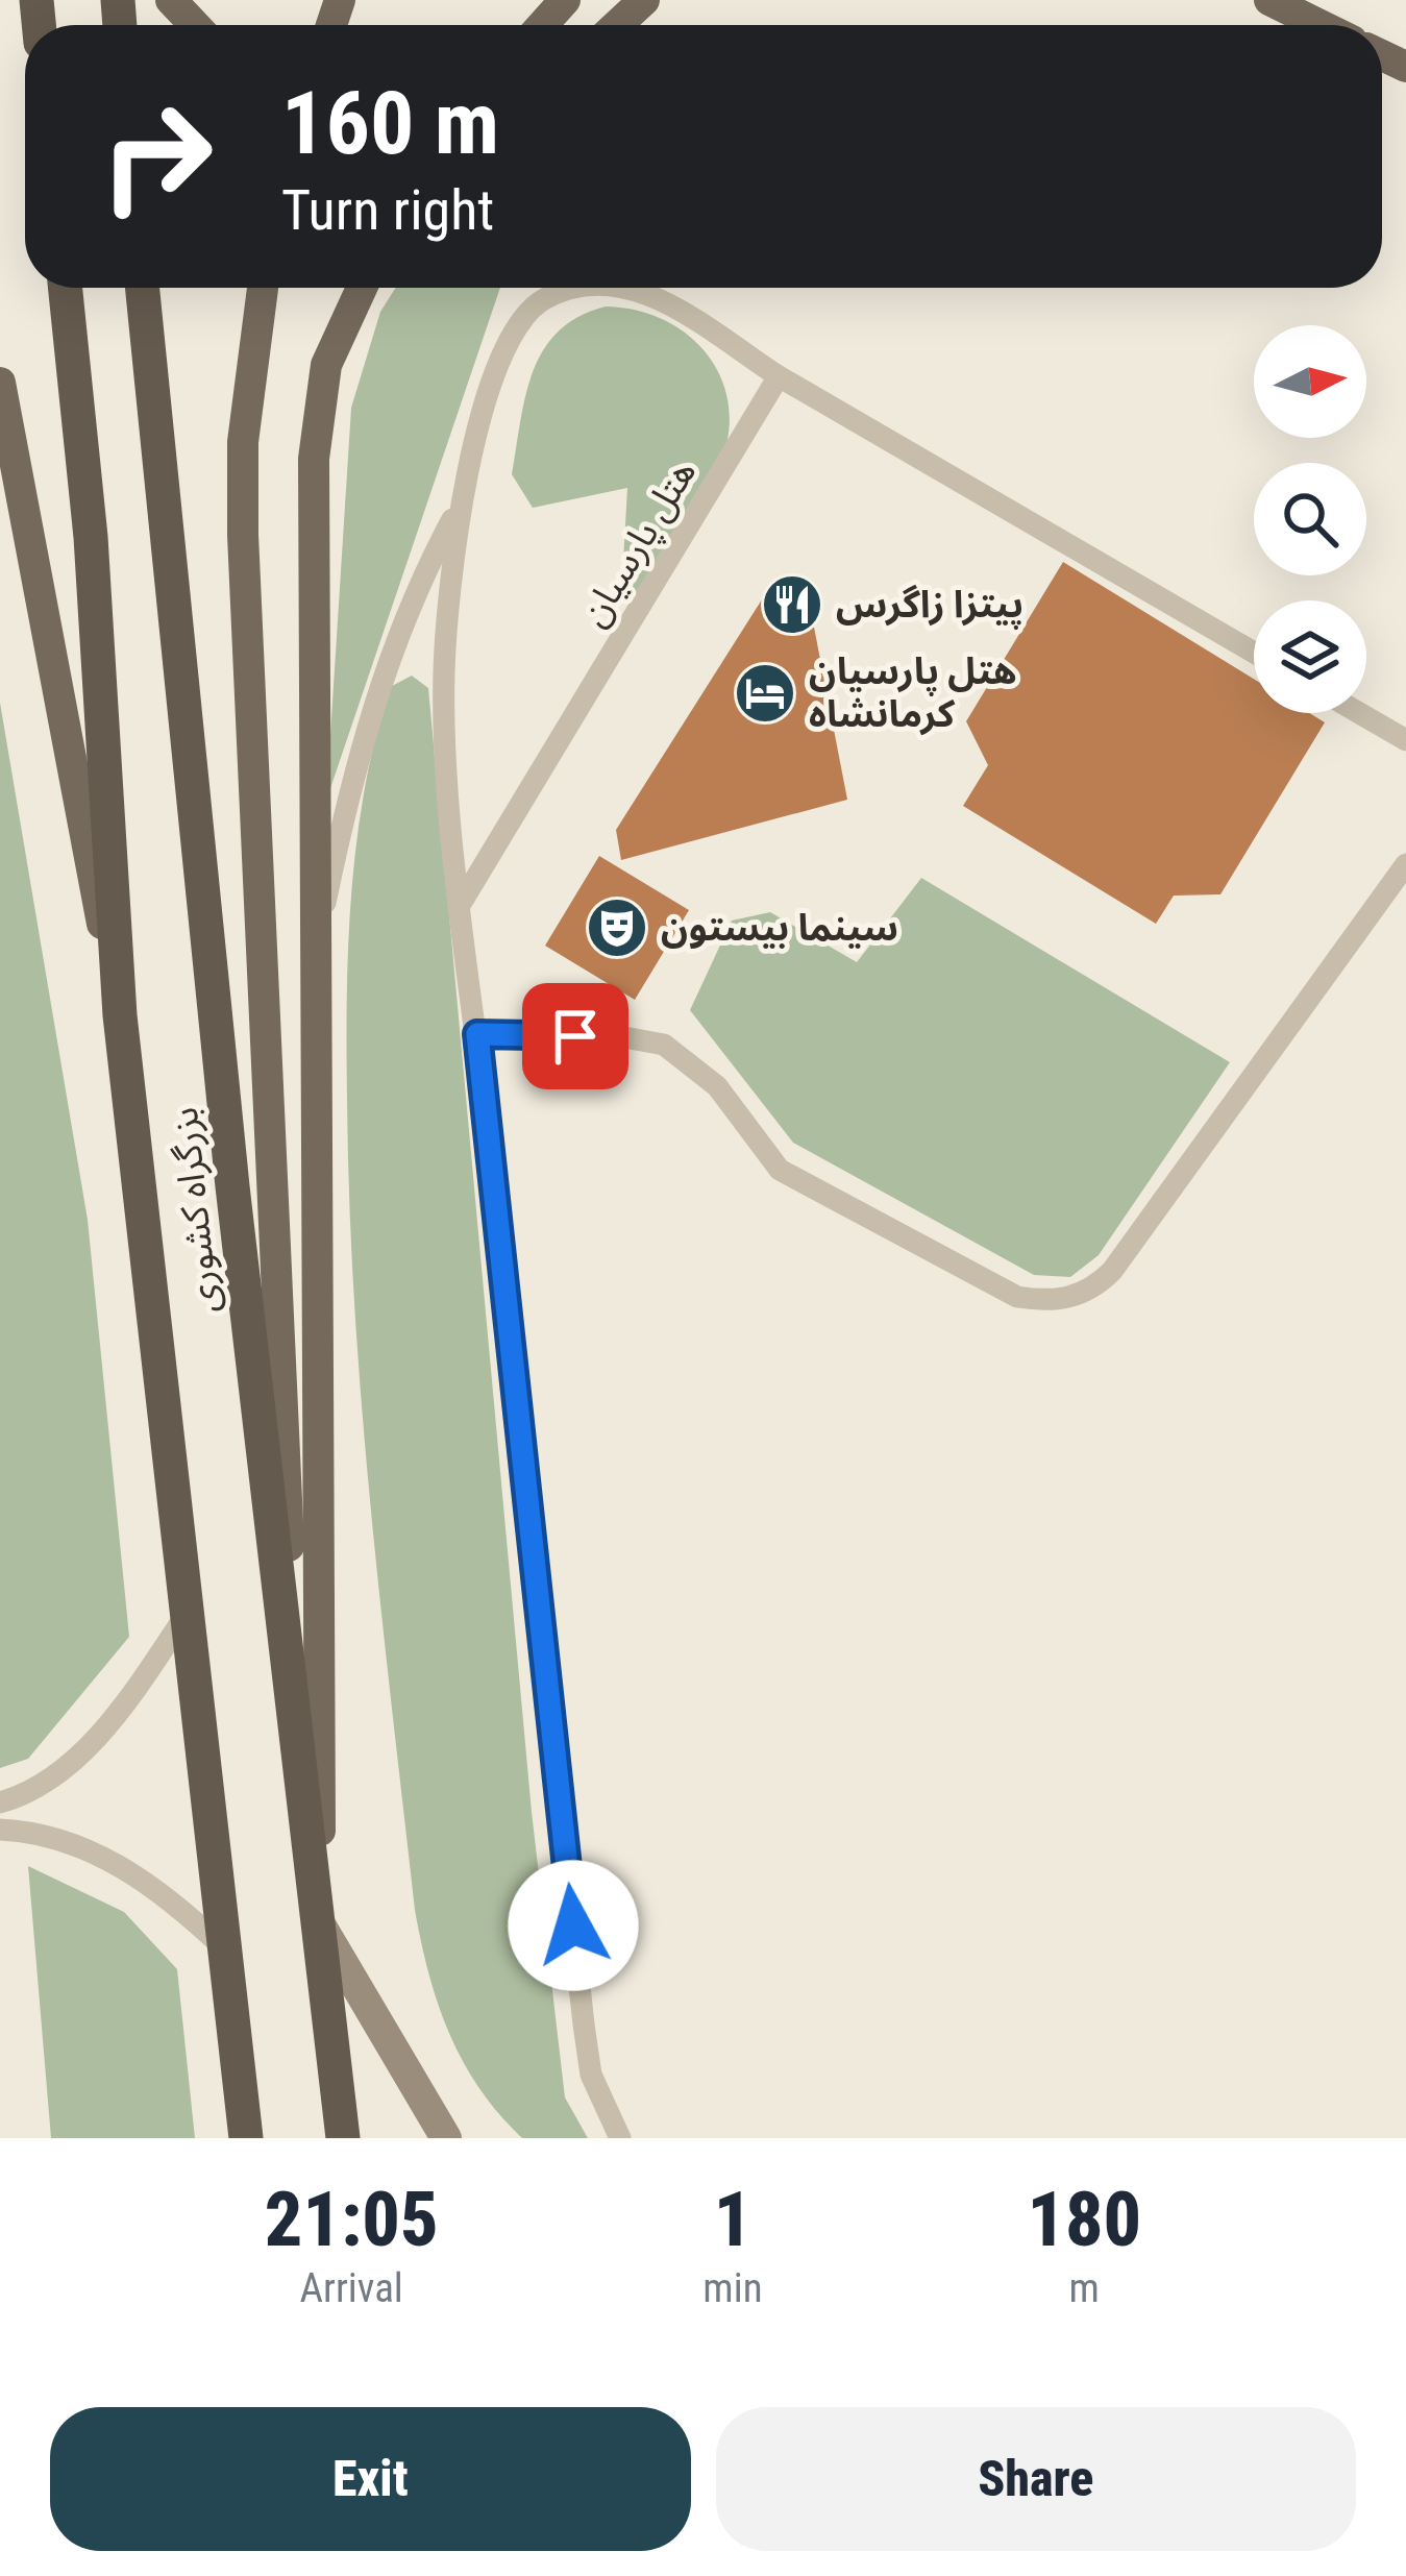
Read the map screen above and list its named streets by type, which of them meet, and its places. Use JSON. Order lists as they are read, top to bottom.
{
  "streets": {
    "highway": ["بزرگراه کشوری"],
    "lane": ["هتل پارسیان"]
  },
  "places": {
    "restaurant": ["پیتزا زاگرس"],
    "hotel": ["هتل پارسیان کرمانشاه"],
    "theatre": ["سینما بیستون"]
  },
  "north": "right",
  "page": {
    "turn": ["160 m", "Turn right"],
    "eta": [
      "21:05",
      "Arrival",
      "1",
      "min",
      "180",
      "m"
    ],
    "buttons": ["Exit", "Share"]
  }
}
